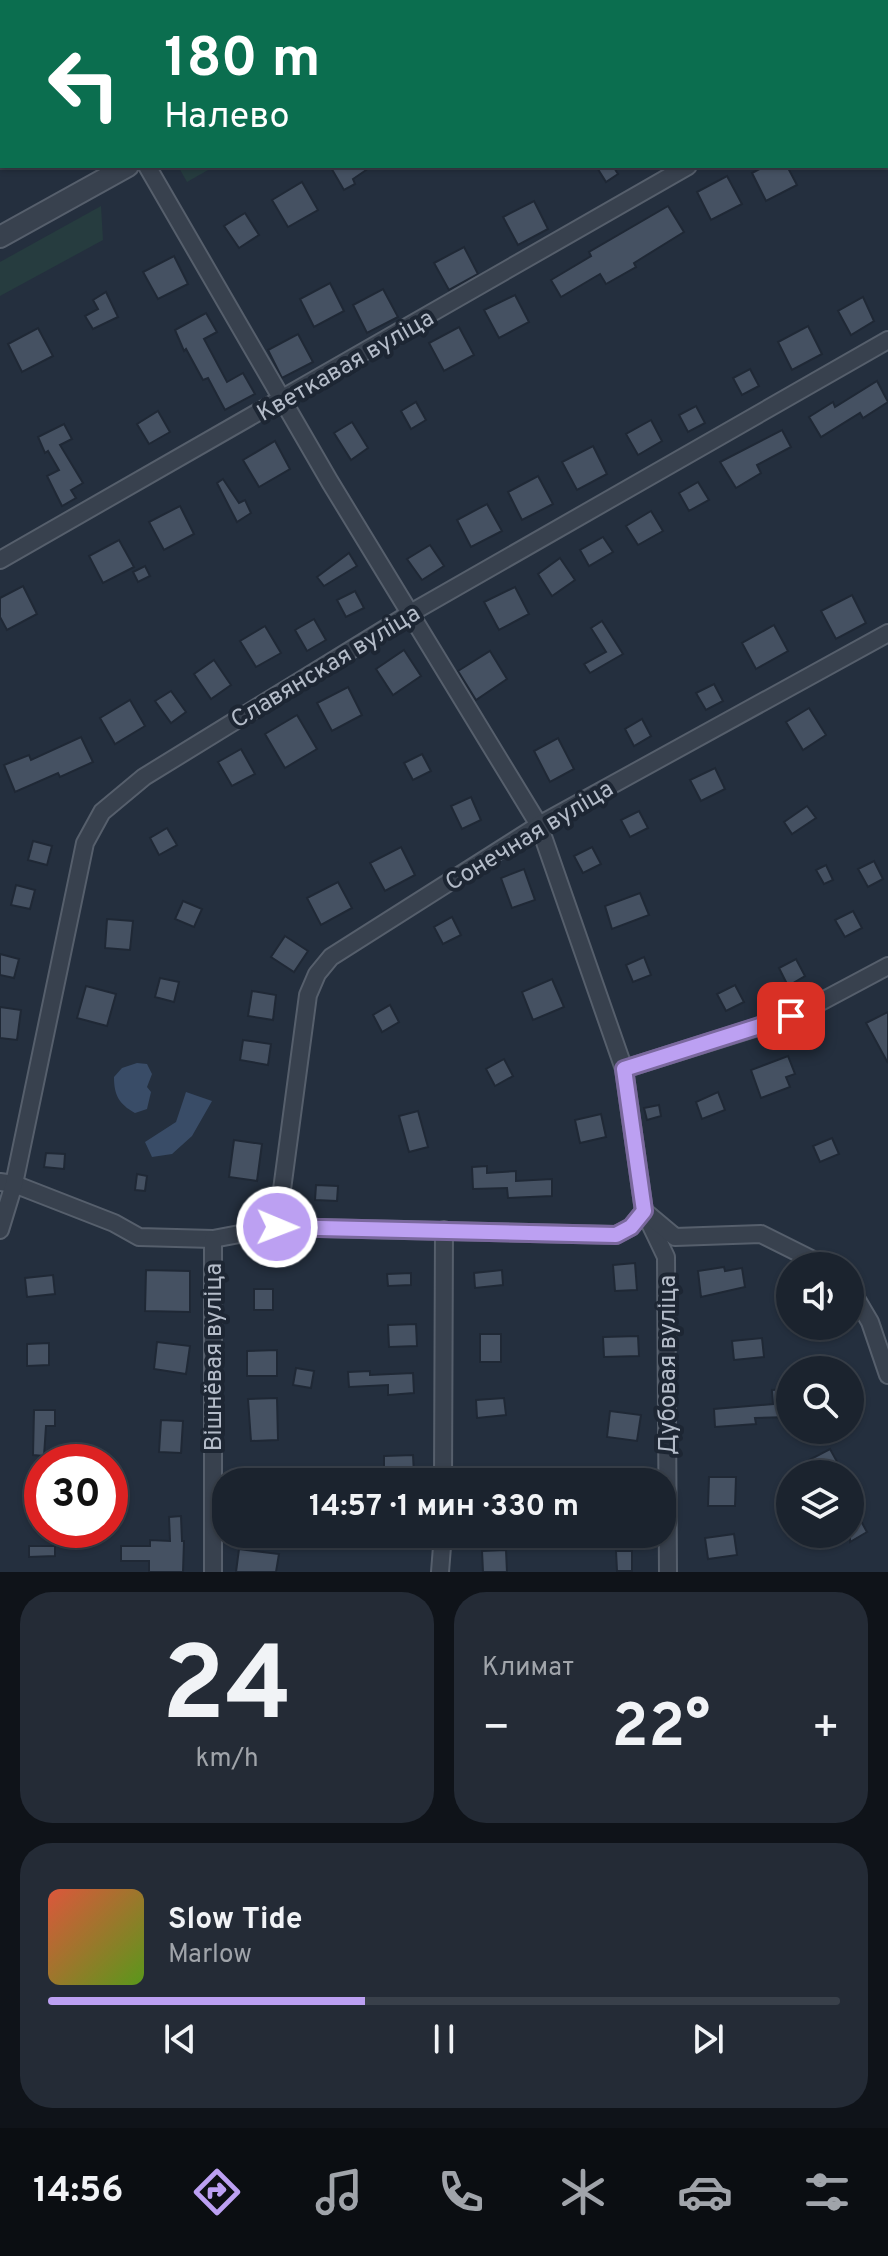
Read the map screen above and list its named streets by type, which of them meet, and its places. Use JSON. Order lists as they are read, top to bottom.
{
  "streets": {
    "street": [
      "Кветкавая вуліца",
      "Славянская вуліца",
      "Сонечная вуліца",
      "Вішнёвая вуліца",
      "Дубовая вуліца"
    ]
  },
  "crossings": [
    ["Кветкавая вуліца", "Дубовая вуліца"],
    ["Славянская вуліца", "Дубовая вуліца"],
    ["Сонечная вуліца", "Дубовая вуліца"]
  ],
  "page": {
    "turn": ["180 m", "Налево"],
    "limit": "30",
    "trip": "14:57 · 1 мин · 330 m",
    "tile": [
      ["24", "km/h"],
      "Климат"
    ],
    "heat": ["−", "22°", "+"],
    "song": ["Slow Tide", "Marlow"],
    "tabs": "14:56"
  }
}
